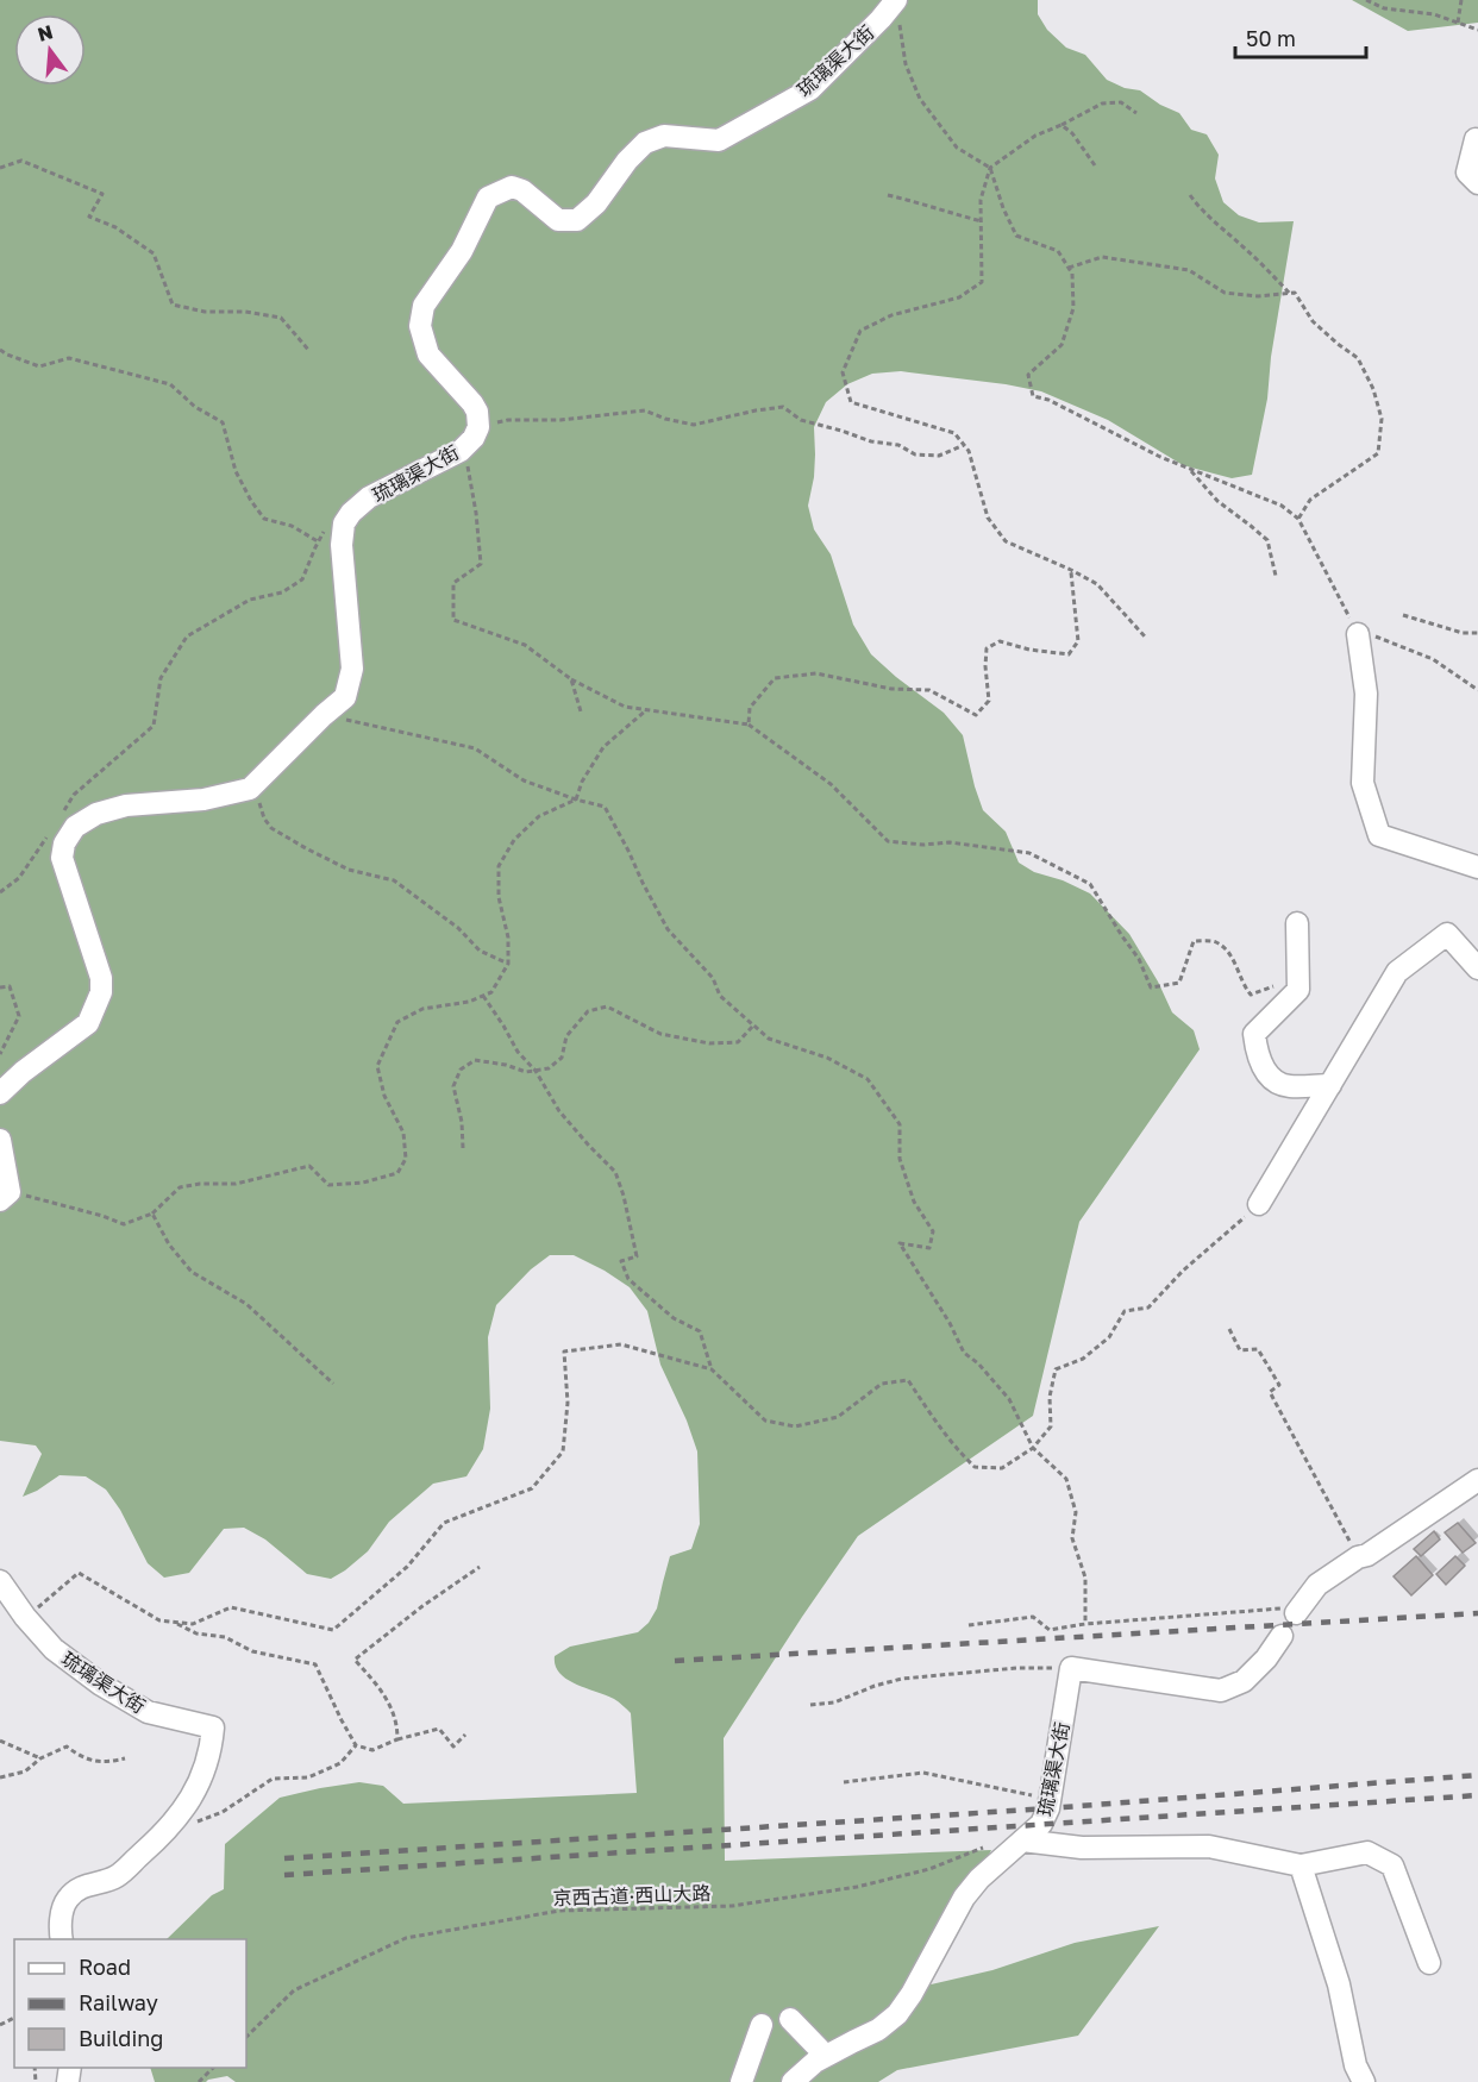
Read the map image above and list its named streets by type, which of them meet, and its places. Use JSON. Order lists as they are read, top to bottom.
{
  "streets": {
    "street": ["琉璃渠大街"],
    "path": ["京西古道·西山大路"]
  },
  "legend": ["Road", "Railway", "Building"],
  "scale_bar": "50 m",
  "north": "top"
}
